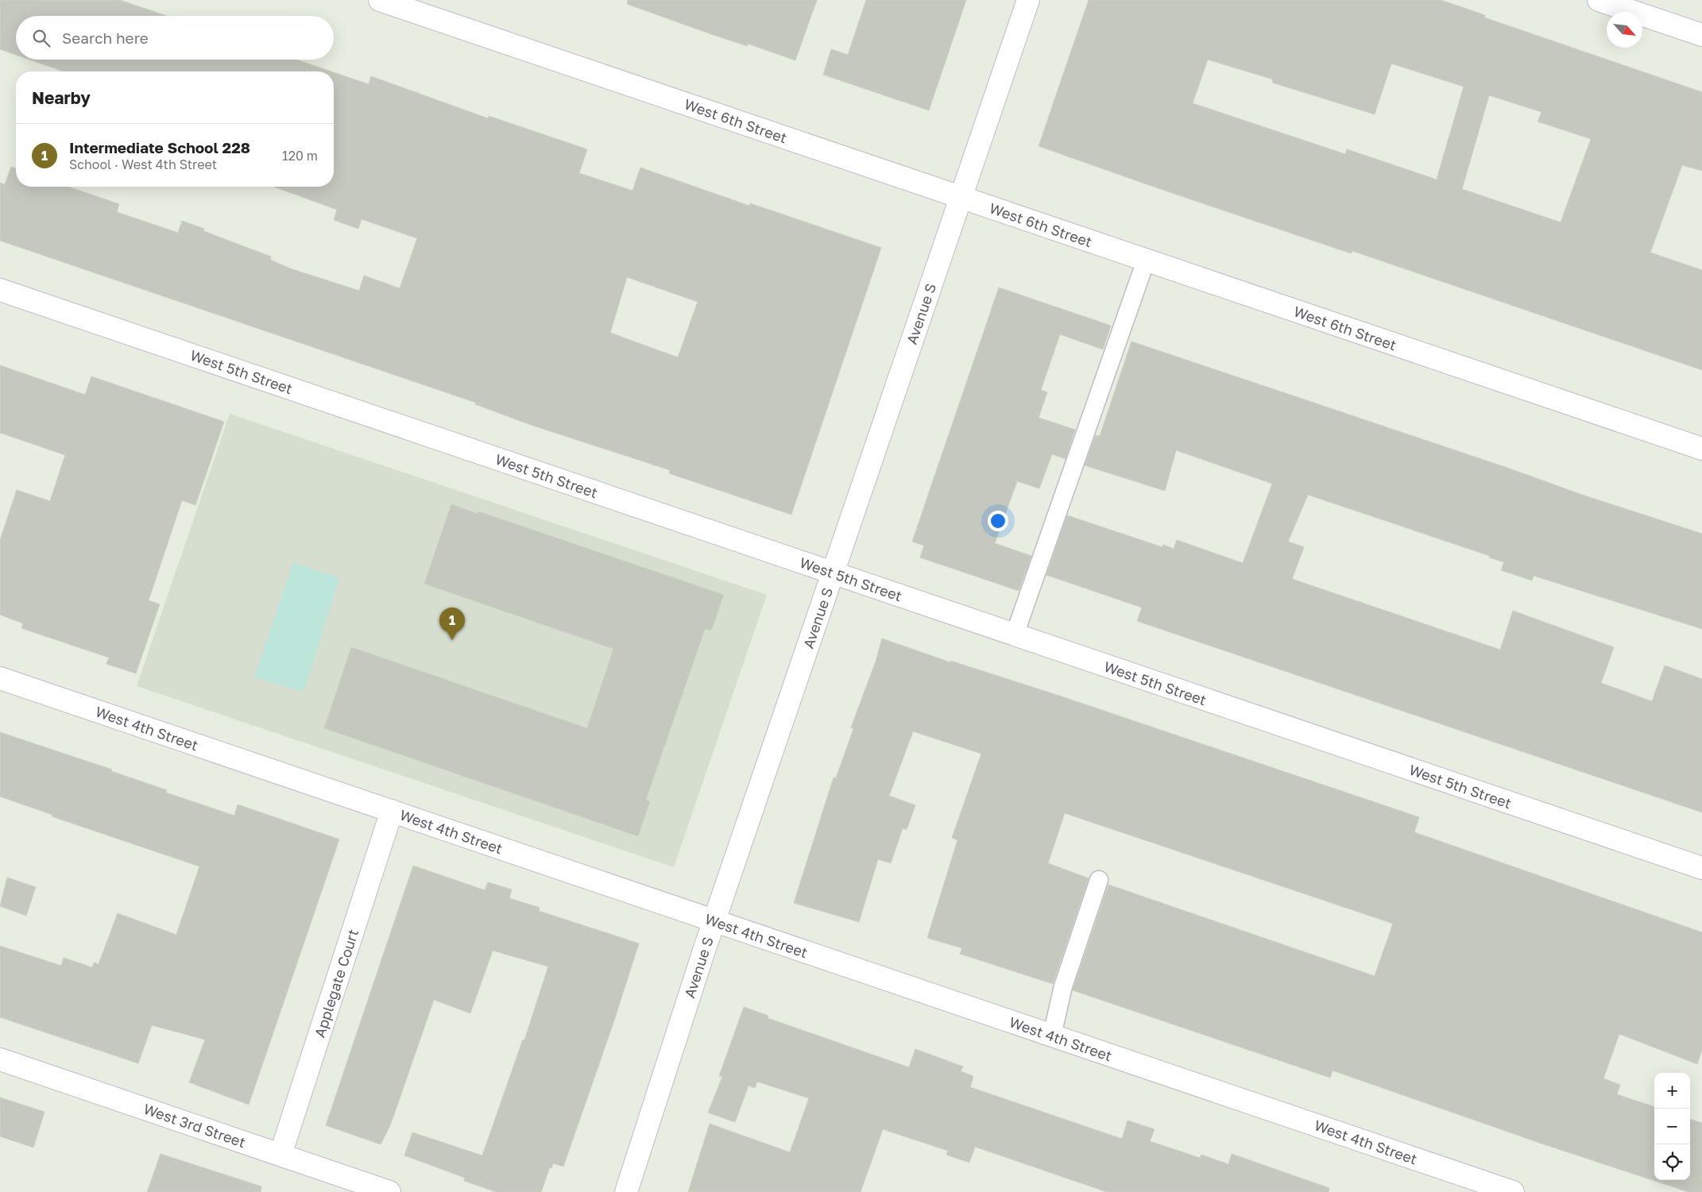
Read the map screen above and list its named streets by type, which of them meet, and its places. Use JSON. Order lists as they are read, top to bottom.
{
  "streets": {
    "street": [
      "West 6th Street",
      "Avenue S",
      "West 5th Street",
      "West 4th Street",
      "Applegate Court",
      "West 3rd Street"
    ]
  },
  "crossings": [
    ["West 6th Street", "Avenue S"],
    ["Avenue S", "West 5th Street"],
    ["Avenue S", "West 4th Street"],
    ["West 4th Street", "Applegate Court"],
    ["Applegate Court", "West 3rd Street"]
  ],
  "north": "bottom right",
  "page": {
    "search": "Search here",
    "heading": "Nearby",
    "list": [
      {
        "mark": "1",
        "name": "Intermediate School 228",
        "note": "School · West 4th Street",
        "value": "120 m"
      }
    ],
    "pins": "1",
    "map_buttons": ["+", "−"]
  }
}
